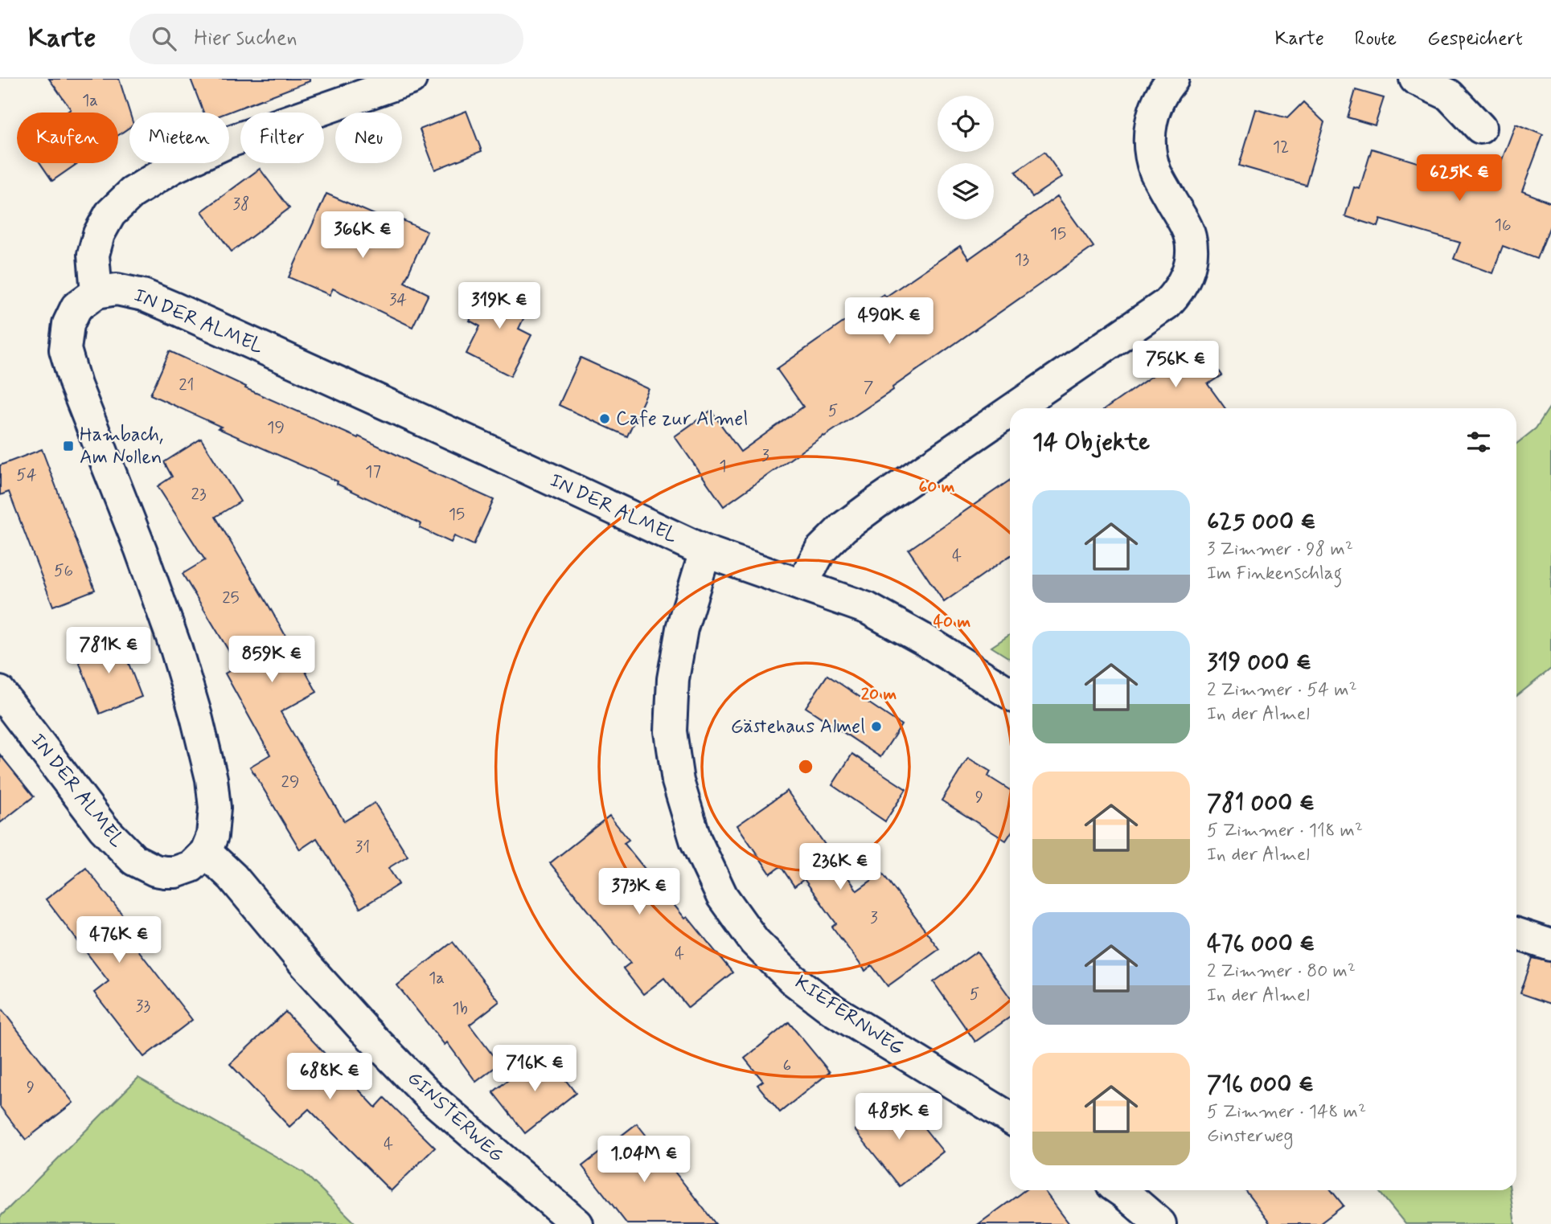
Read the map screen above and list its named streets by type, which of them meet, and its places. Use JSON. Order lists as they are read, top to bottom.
{
  "streets": {
    "street": ["IN DER ALMEL", "KIEFERNWEG", "GINSTERWEG"]
  },
  "crossings": [
    ["IN DER ALMEL", "KIEFERNWEG"],
    ["IN DER ALMEL", "GINSTERWEG"]
  ],
  "places": {
    "other": ["Cafe zur Almel", "Gästehaus Almel"],
    "transit": ["Hambach, Am Nollen"]
  },
  "house_numbers": [
    "1a",
    "12",
    "38",
    "16",
    "15",
    "13",
    "34",
    "21",
    "7",
    "5",
    "19",
    "3",
    "1",
    "17",
    "54",
    "23",
    "15",
    "4",
    "56",
    "25",
    "29",
    "9",
    "31",
    "3",
    "4",
    "1a",
    "5",
    "33",
    "1b",
    "6",
    "9",
    "4"
  ],
  "page": {
    "header": "Karte",
    "search": "Hier suchen",
    "nav": ["Karte", "Route", "Gespeichert"],
    "chip": [
      "Kaufen",
      "Mieten",
      "Filter",
      "Neu"
    ],
    "price": [
      "625K €",
      "366K €",
      "319K €",
      "490K €",
      "756K €",
      "781K €",
      "859K €",
      "236K €",
      "373K €",
      "476K €",
      "716K €",
      "688K €",
      "485K €",
      "1.04M €"
    ],
    "heading": "14 Objekte",
    "list": [
      {
        "name": "625 000 €",
        "note": "3 Zimmer · 98 m² · Im Finkenschlag"
      },
      {
        "name": "319 000 €",
        "note": "2 Zimmer · 54 m² · In der Almel"
      },
      {
        "name": "781 000 €",
        "note": "5 Zimmer · 118 m² · In der Almel"
      },
      {
        "name": "476 000 €",
        "note": "2 Zimmer · 80 m² · In der Almel"
      },
      {
        "name": "716 000 €",
        "note": "5 Zimmer · 148 m² · Ginsterweg"
      }
    ]
  },
  "rings": ["60 m", "40 m", "20 m"]
}
